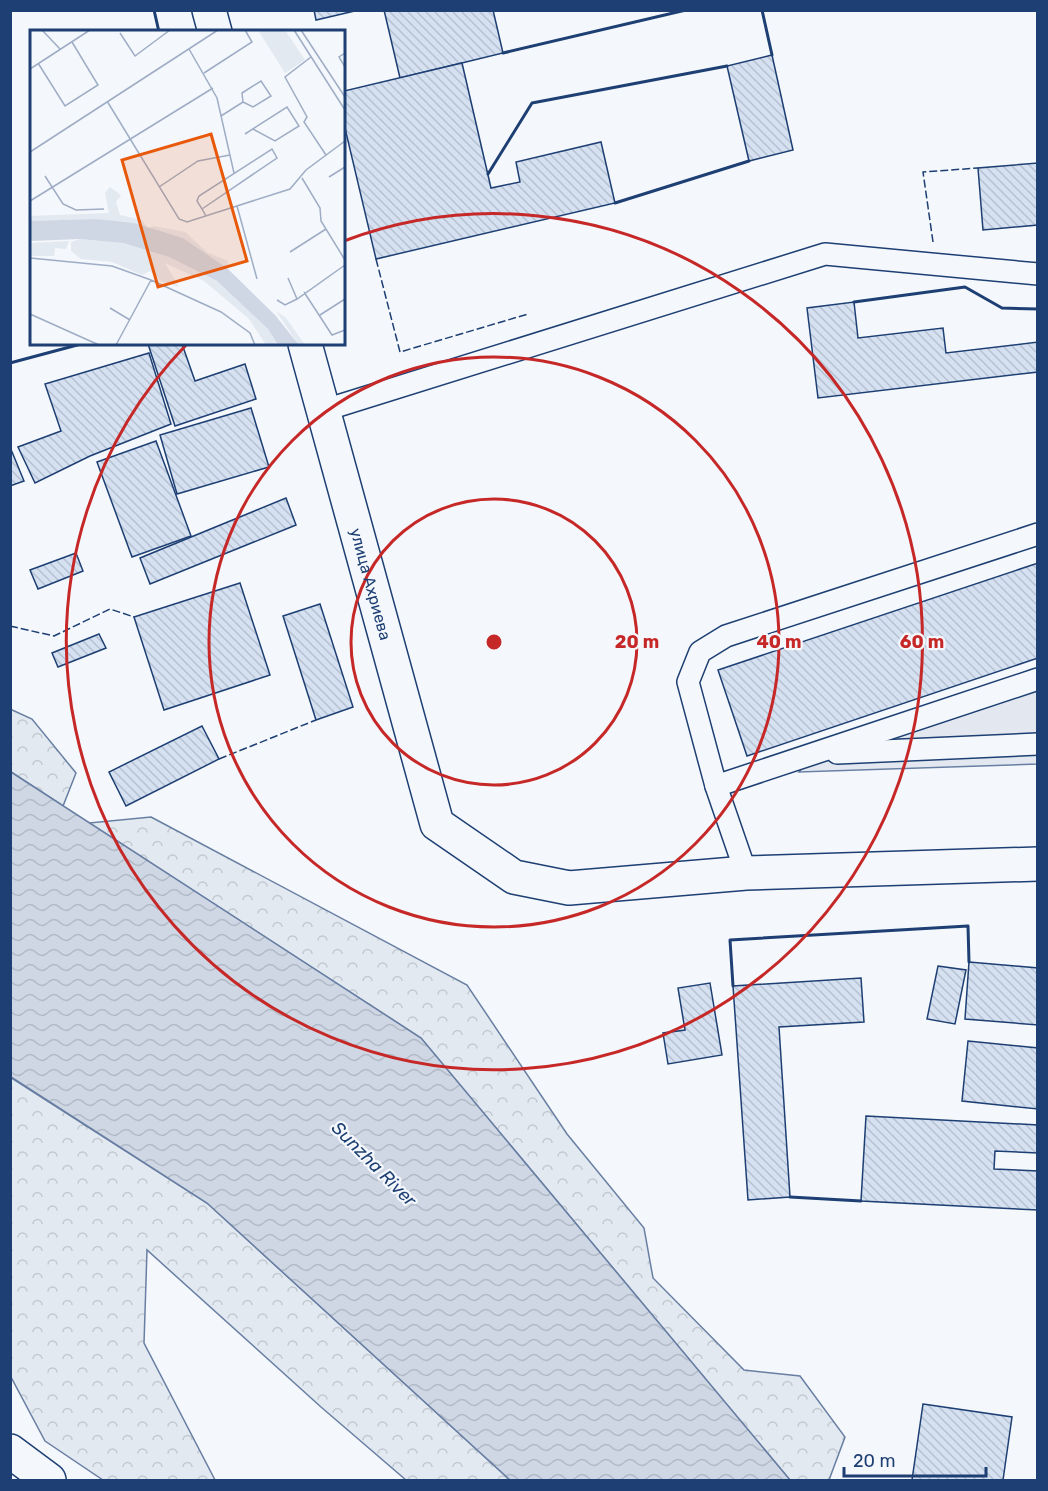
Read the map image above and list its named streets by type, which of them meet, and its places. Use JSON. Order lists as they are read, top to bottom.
{
  "streets": {
    "street": ["улица Ахриева"]
  },
  "water": ["Sunzha River"],
  "scale_bar": "20 m",
  "rings": ["20 m", "40 m", "60 m"]
}
